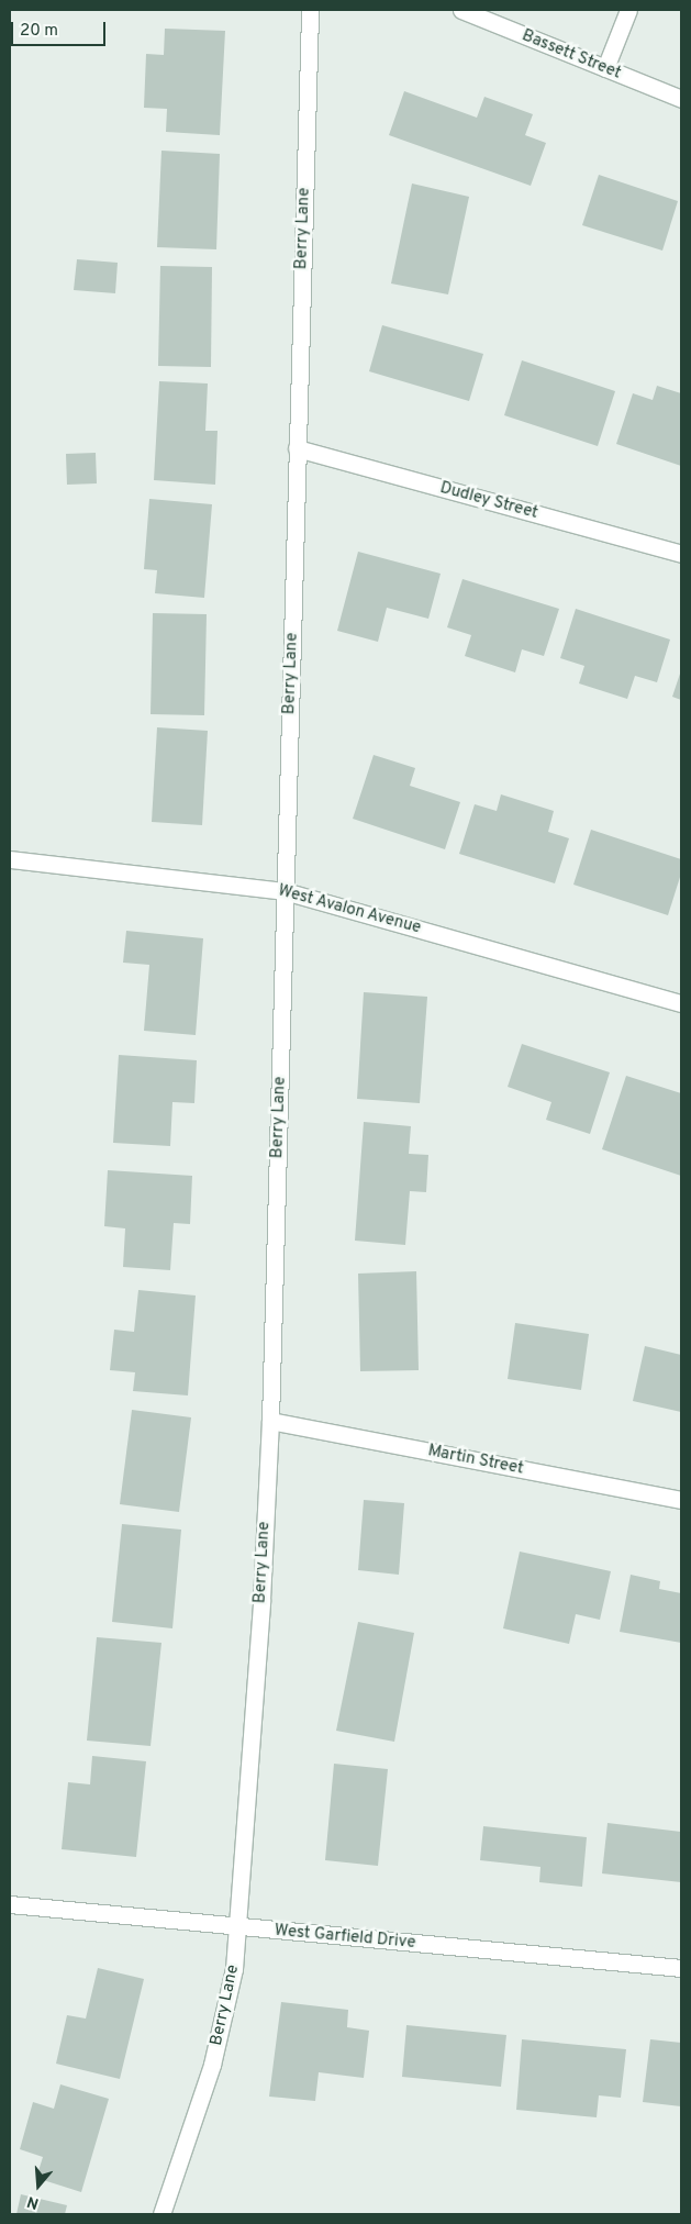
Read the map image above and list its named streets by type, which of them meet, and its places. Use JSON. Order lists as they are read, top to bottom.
{
  "streets": {
    "street": [
      "Bassett Street",
      "Berry Lane",
      "Dudley Street",
      "West Avalon Avenue",
      "Martin Street",
      "West Garfield Drive"
    ]
  },
  "crossings": [
    ["Berry Lane", "Dudley Street"],
    ["Berry Lane", "West Avalon Avenue"],
    ["Berry Lane", "Martin Street"],
    ["Berry Lane", "West Garfield Drive"]
  ],
  "scale_bar": "20 m",
  "north": "bottom"
}
